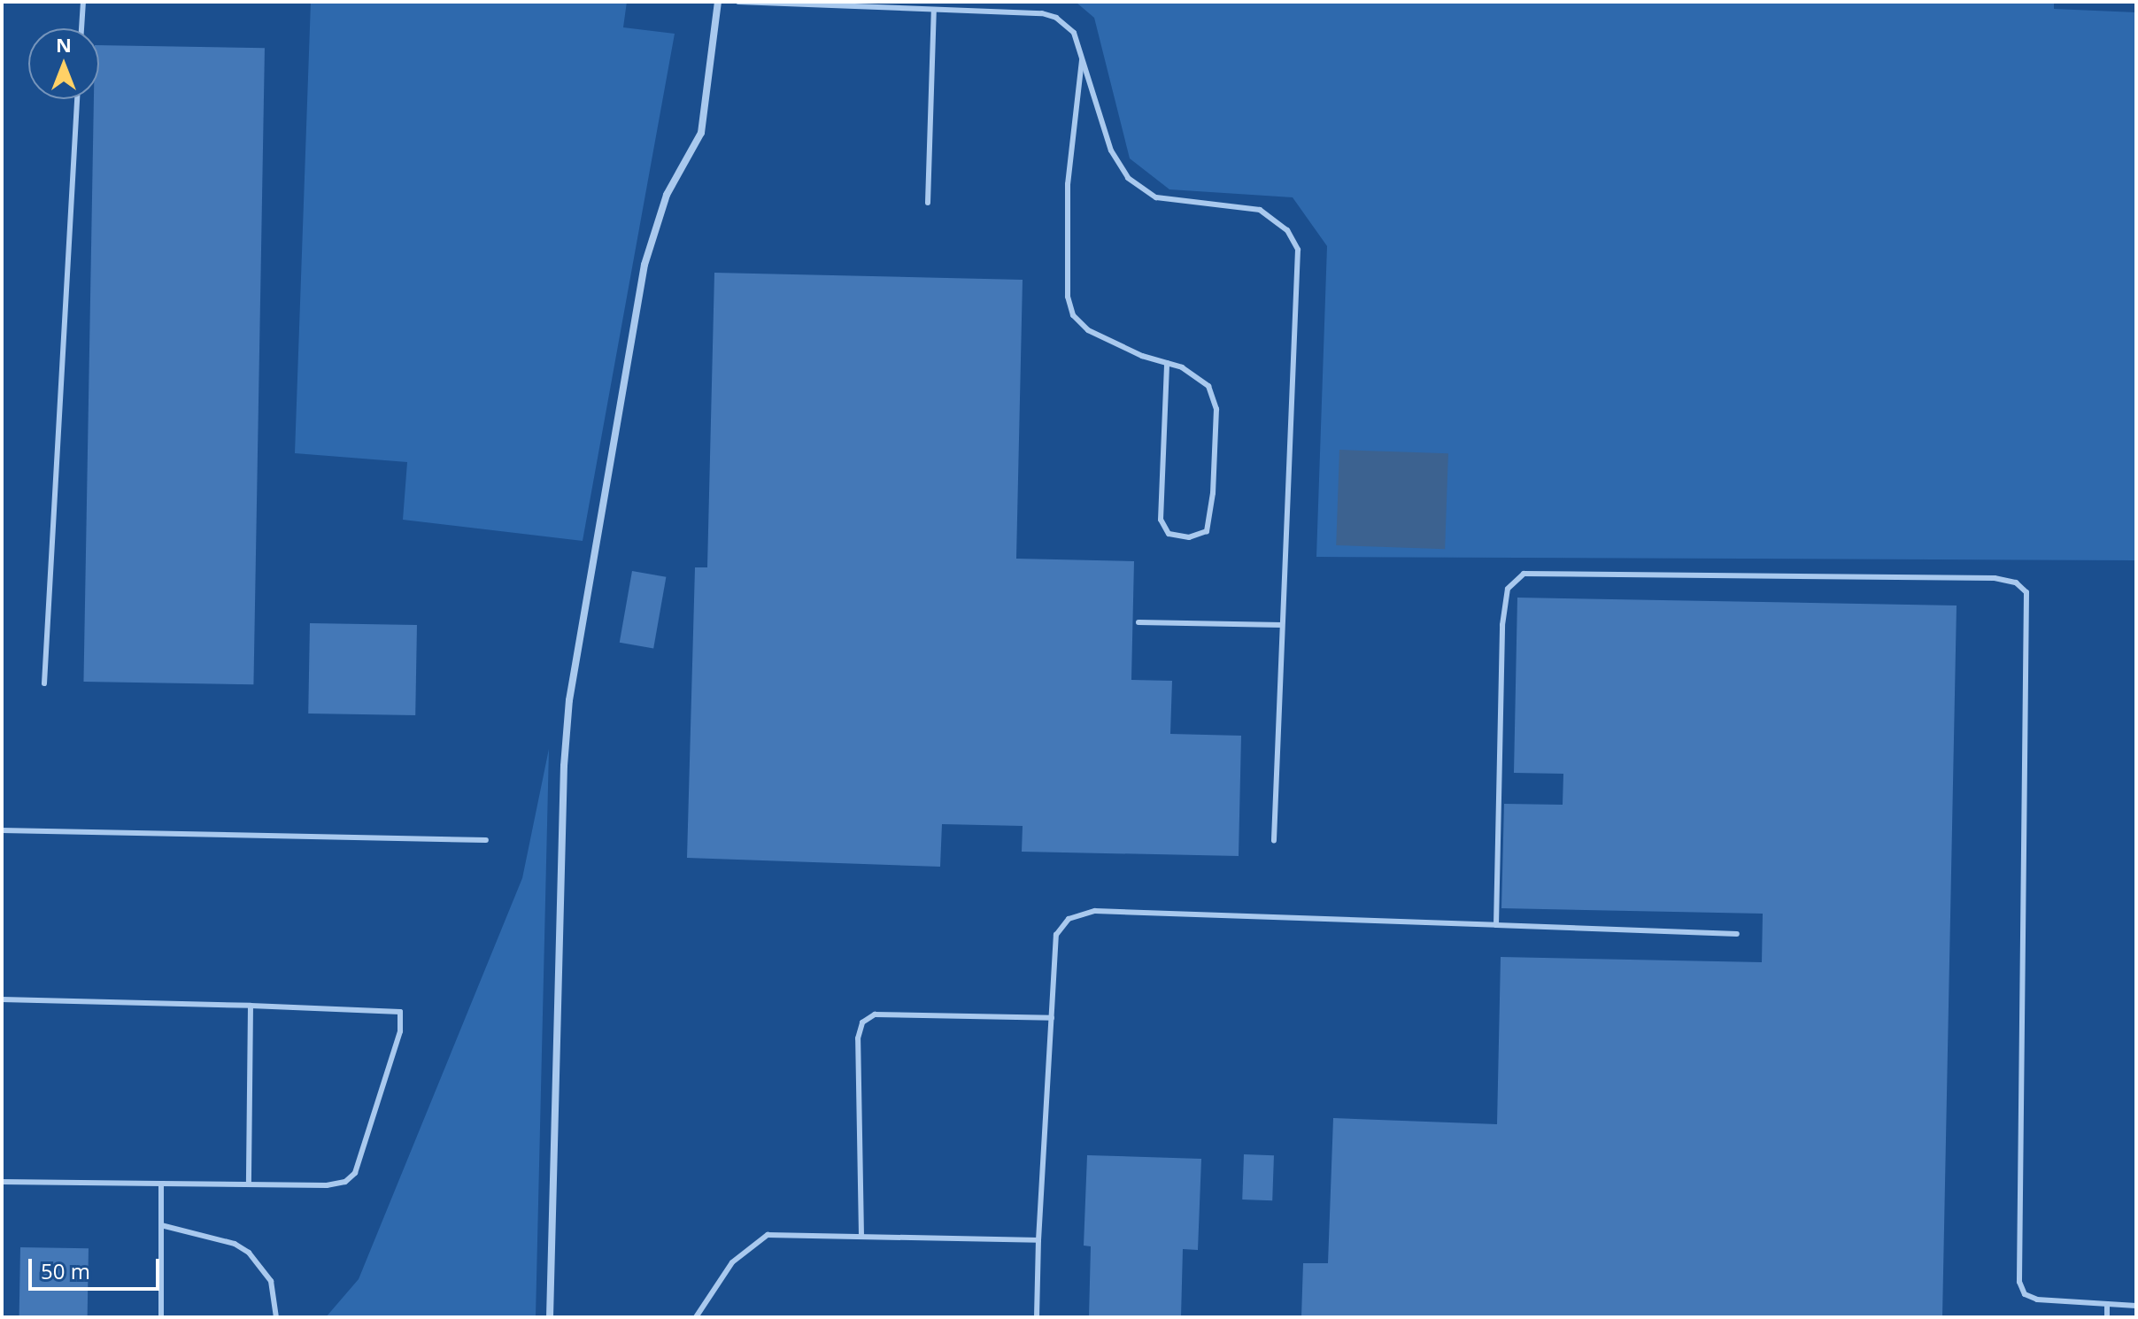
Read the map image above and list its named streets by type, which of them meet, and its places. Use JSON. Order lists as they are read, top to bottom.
{
  "scale_bar": "50 m",
  "north": "top"
}
